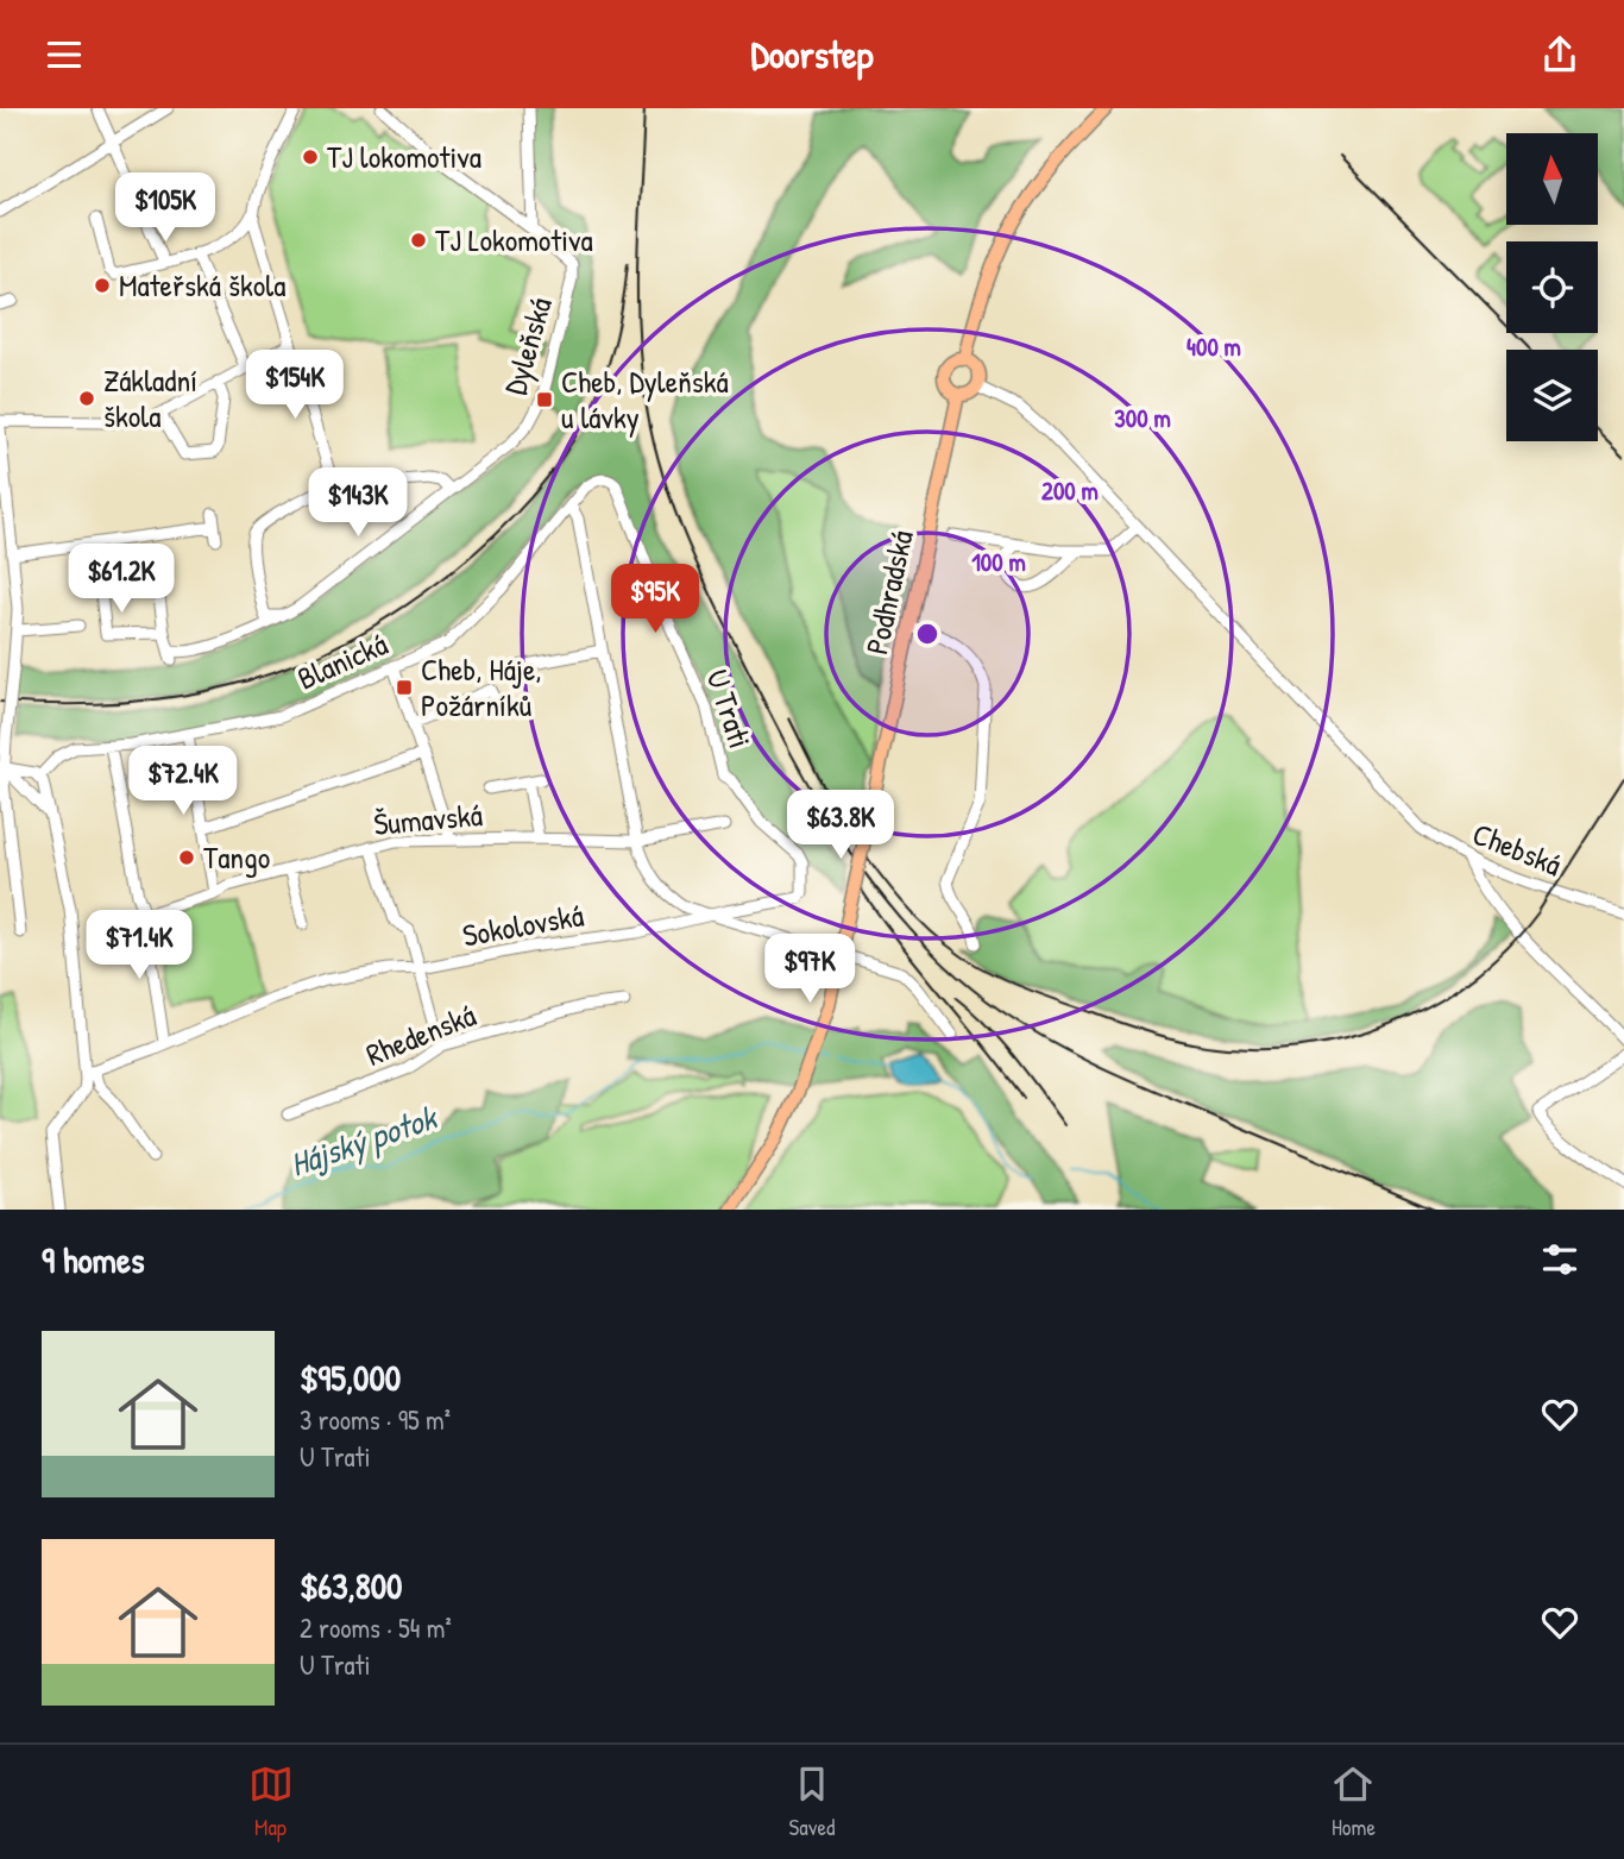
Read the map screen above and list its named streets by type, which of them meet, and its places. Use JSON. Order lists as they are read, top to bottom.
{
  "streets": {
    "main road": ["Podhradská"],
    "street": [
      "Dyleňská",
      "Blanická",
      "U Trati",
      "Šumavská",
      "Chebská",
      "Sokolovská",
      "Rhedenská"
    ]
  },
  "crossings": [
    ["Podhradská", "Chebská"],
    ["Blanická", "U Trati"],
    ["U Trati", "Sokolovská"]
  ],
  "water": ["Hájský potok"],
  "places": {
    "other": [
      "TJ lokomotiva",
      "TJ Lokomotiva",
      "Mateřská škola",
      "Základní škola",
      "Tango"
    ],
    "transit": ["Cheb, Dyleňská u lávky", "Cheb, Háje, Požárníků"]
  },
  "north": "top",
  "page": {
    "header": "Doorstep",
    "price": [
      "$105K",
      "$154K",
      "$143K",
      "$61.2K",
      "$95K",
      "$72.4K",
      "$63.8K",
      "$71.4K",
      "$97K"
    ],
    "heading": "9 homes",
    "list": [
      {
        "name": "$95,000",
        "note": "3 rooms · 95 m² · U Trati"
      },
      {
        "name": "$63,800",
        "note": "2 rooms · 54 m² · U Trati"
      }
    ],
    "tabs": ["Map", "Saved", "Home"]
  },
  "rings": [
    "400 m",
    "300 m",
    "200 m",
    "100 m"
  ]
}
